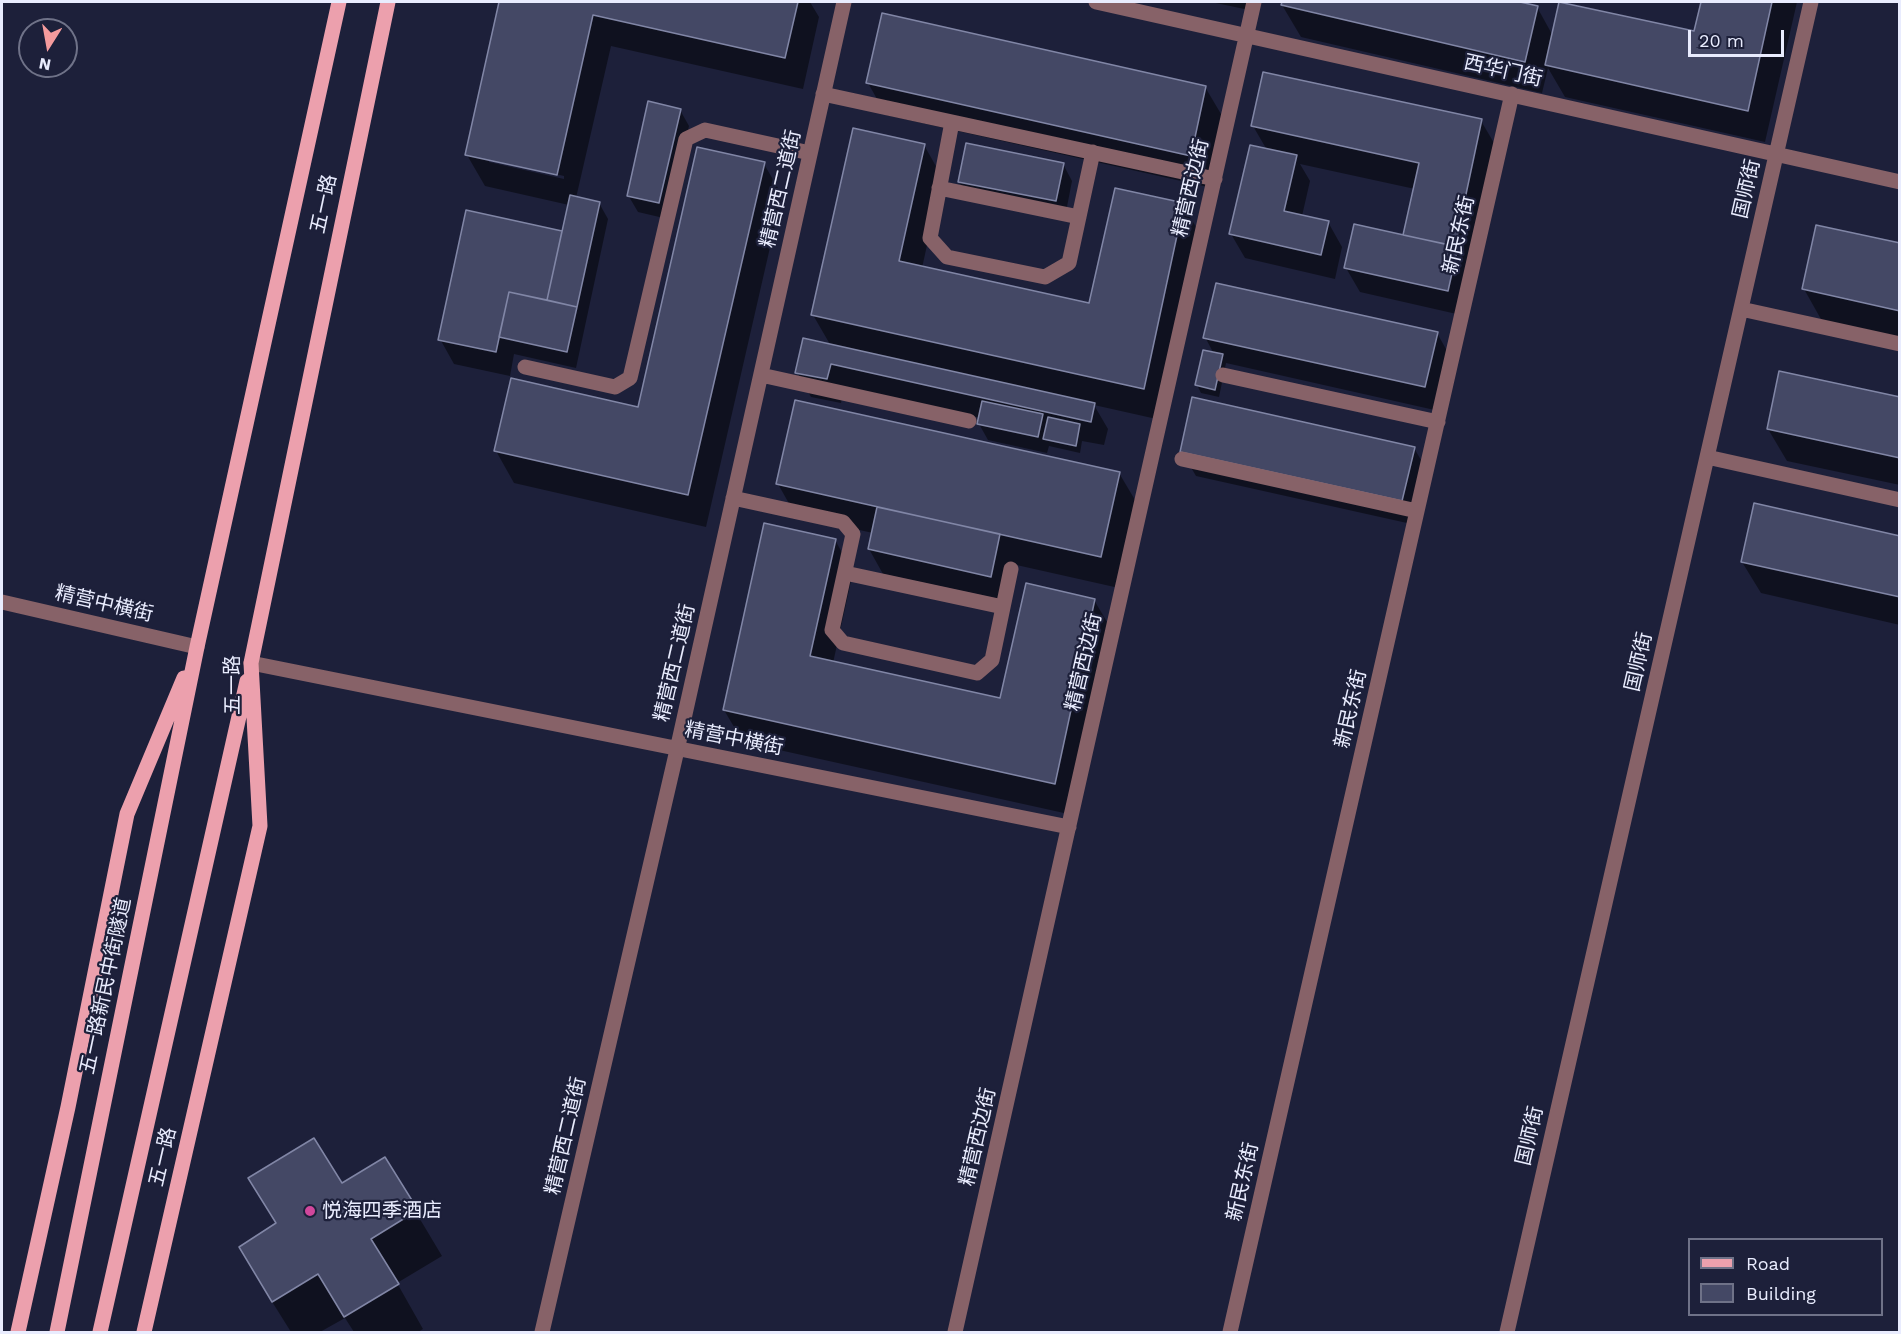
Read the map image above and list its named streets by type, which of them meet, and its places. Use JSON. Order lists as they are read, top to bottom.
{
  "streets": {
    "main road": ["五一路", "五一路新民中街隧道"],
    "street": [
      "西华门街",
      "精营西边街",
      "精营西二道街",
      "国师街",
      "新民东街",
      "精营中横街"
    ]
  },
  "crossings": [
    ["西华门街", "精营西边街"],
    ["西华门街", "国师街"],
    ["西华门街", "新民东街"],
    ["精营西边街", "精营中横街"],
    ["精营西二道街", "精营中横街"],
    ["五一路", "精营中横街"],
    ["五一路", "五一路新民中街隧道"],
    ["精营中横街", "五一路新民中街隧道"]
  ],
  "places": ["悦海四季酒店"],
  "legend": ["Road", "Building"],
  "scale_bar": "20 m",
  "north": "bottom"
}
